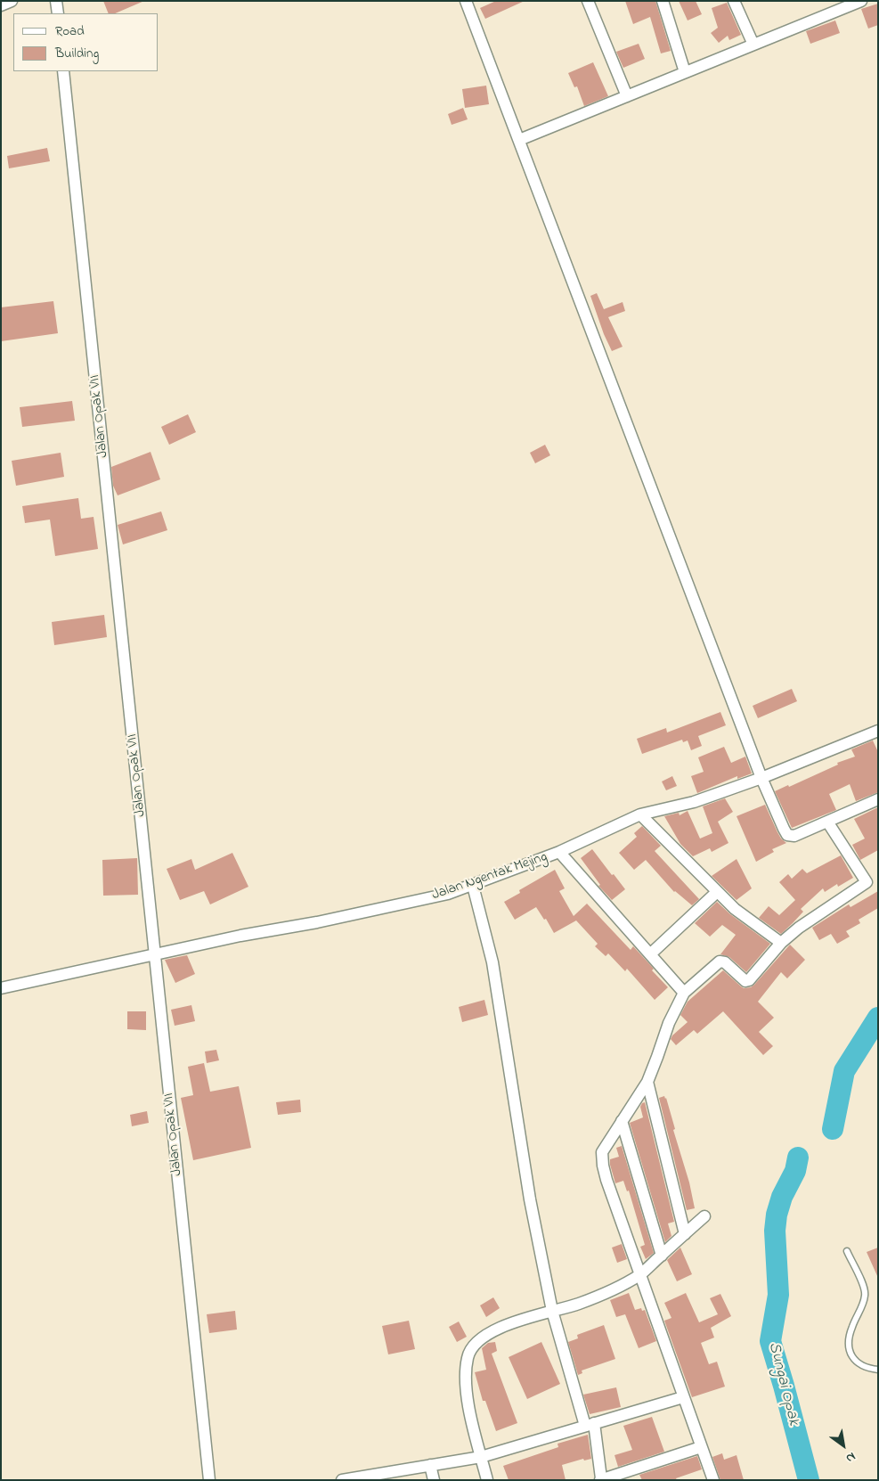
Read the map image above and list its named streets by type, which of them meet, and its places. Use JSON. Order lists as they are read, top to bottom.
{
  "streets": {
    "street": ["Jalan Opak VII", "Jalan Ngentak Mejing"]
  },
  "crossings": [
    ["Jalan Opak VII", "Jalan Ngentak Mejing"]
  ],
  "water": ["Sungai Opak"],
  "legend": ["Road", "Building"],
  "north": "bottom right"
}
